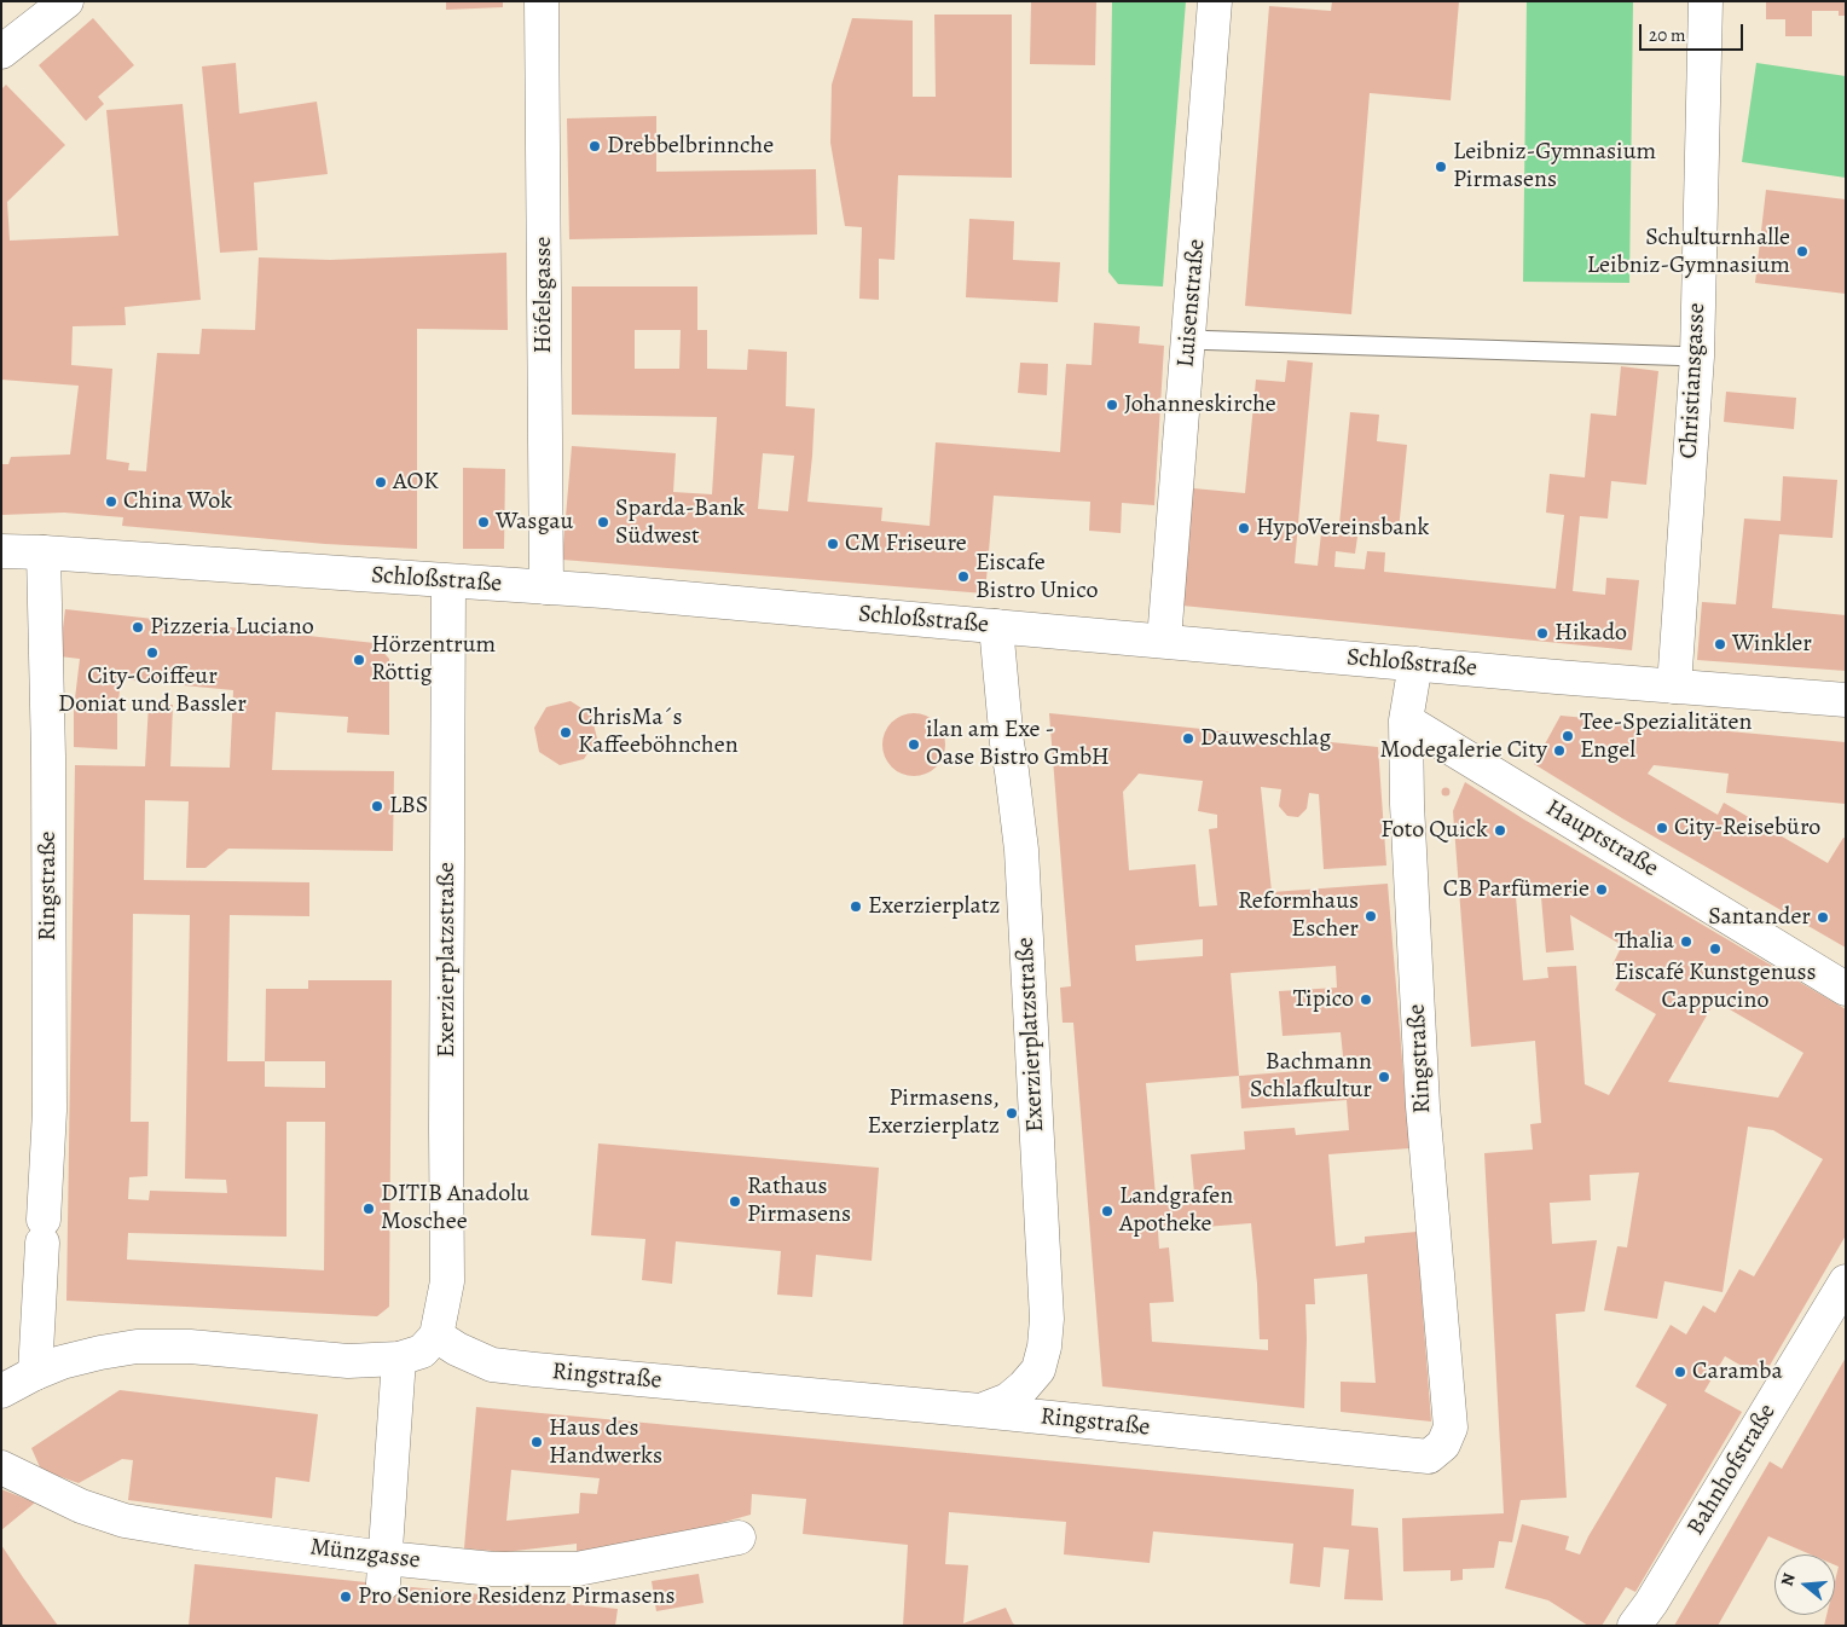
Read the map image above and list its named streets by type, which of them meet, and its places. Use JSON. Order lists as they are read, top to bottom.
{
  "streets": {
    "street": [
      "Höfelsgasse",
      "Luisenstraße",
      "Christiansgasse",
      "Schloßstraße",
      "Hauptstraße",
      "Ringstraße",
      "Exerzierplatzstraße",
      "Bahnhofstraße",
      "Münzgasse"
    ]
  },
  "crossings": [
    ["Höfelsgasse", "Schloßstraße"],
    ["Luisenstraße", "Schloßstraße"],
    ["Christiansgasse", "Schloßstraße"],
    ["Schloßstraße", "Ringstraße"],
    ["Schloßstraße", "Exerzierplatzstraße"],
    ["Hauptstraße", "Ringstraße"],
    ["Ringstraße", "Exerzierplatzstraße"]
  ],
  "places": [
    "Drebbelbrinnche",
    "Leibniz-Gymnasium Pirmasens",
    "Schulturnhalle Leibniz-Gymnasium",
    "Johanneskirche",
    "AOK",
    "China Wok",
    "Wasgau",
    "Sparda-Bank Südwest",
    "HypoVereinsbank",
    "CM Friseure",
    "Eiscafe Bistro Unico",
    "Pizzeria Luciano",
    "Hikado",
    "Winkler",
    "City-Coiffeur Doniat und Bassler",
    "Hörzentrum Röttig",
    "ChrisMa´s Kaffeeböhnchen",
    "Tee-Spezialitäten Engel",
    "Dauweschlag",
    "ilan am Exe - Oase Bistro GmbH",
    "Modegalerie City",
    "LBS",
    "City-Reisebüro",
    "Foto Quick",
    "CB Parfümerie",
    "Exerzierplatz",
    "Reformhaus Escher",
    "Santander",
    "Thalia",
    "Eiscafé Kunstgenuss Cappucino",
    "Tipico",
    "Bachmann Schlafkultur",
    "Pirmasens, Exerzierplatz",
    "Rathaus Pirmasens",
    "DITIB Anadolu Moschee",
    "Landgrafen Apotheke",
    "Caramba",
    "Haus des Handwerks",
    "Pro Seniore Residenz Pirmasens"
  ],
  "scale_bar": "20 m",
  "north": "left"
}
